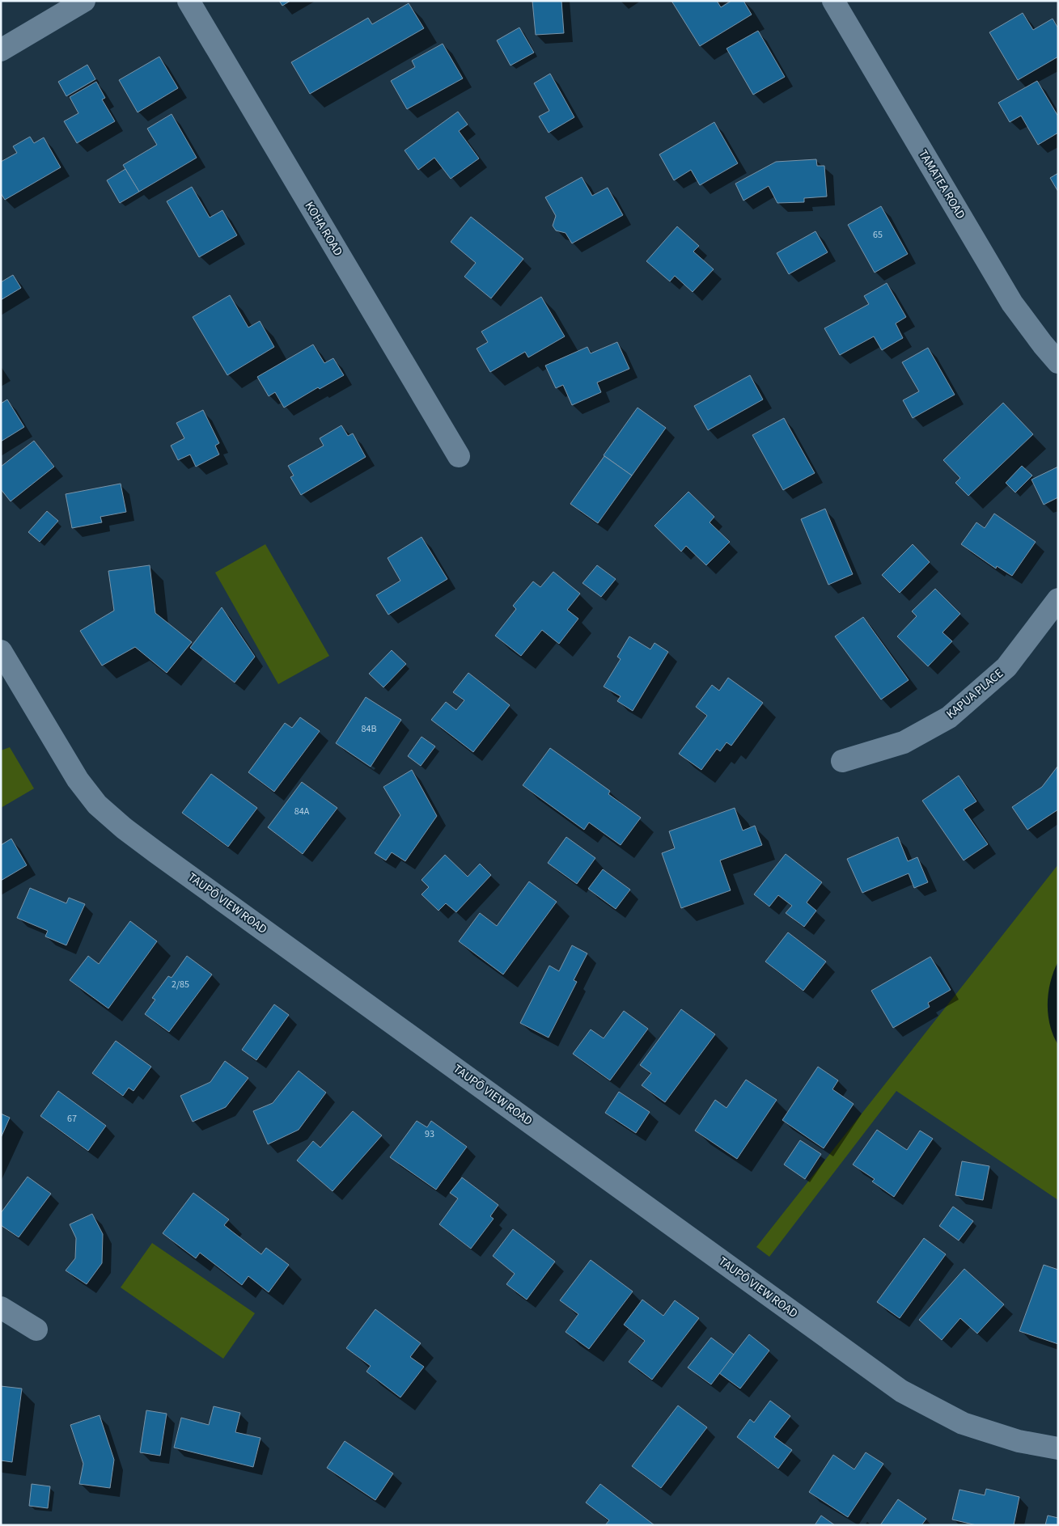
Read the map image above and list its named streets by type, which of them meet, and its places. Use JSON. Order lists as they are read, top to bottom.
{
  "streets": {
    "street": [
      "TAMATEA ROAD",
      "KOHA ROAD",
      "KAPUA PLACE",
      "TAUPŌ VIEW ROAD"
    ]
  },
  "house_numbers": [
    "65",
    "84B",
    "84A",
    "2/85",
    "67",
    "93"
  ]
}
